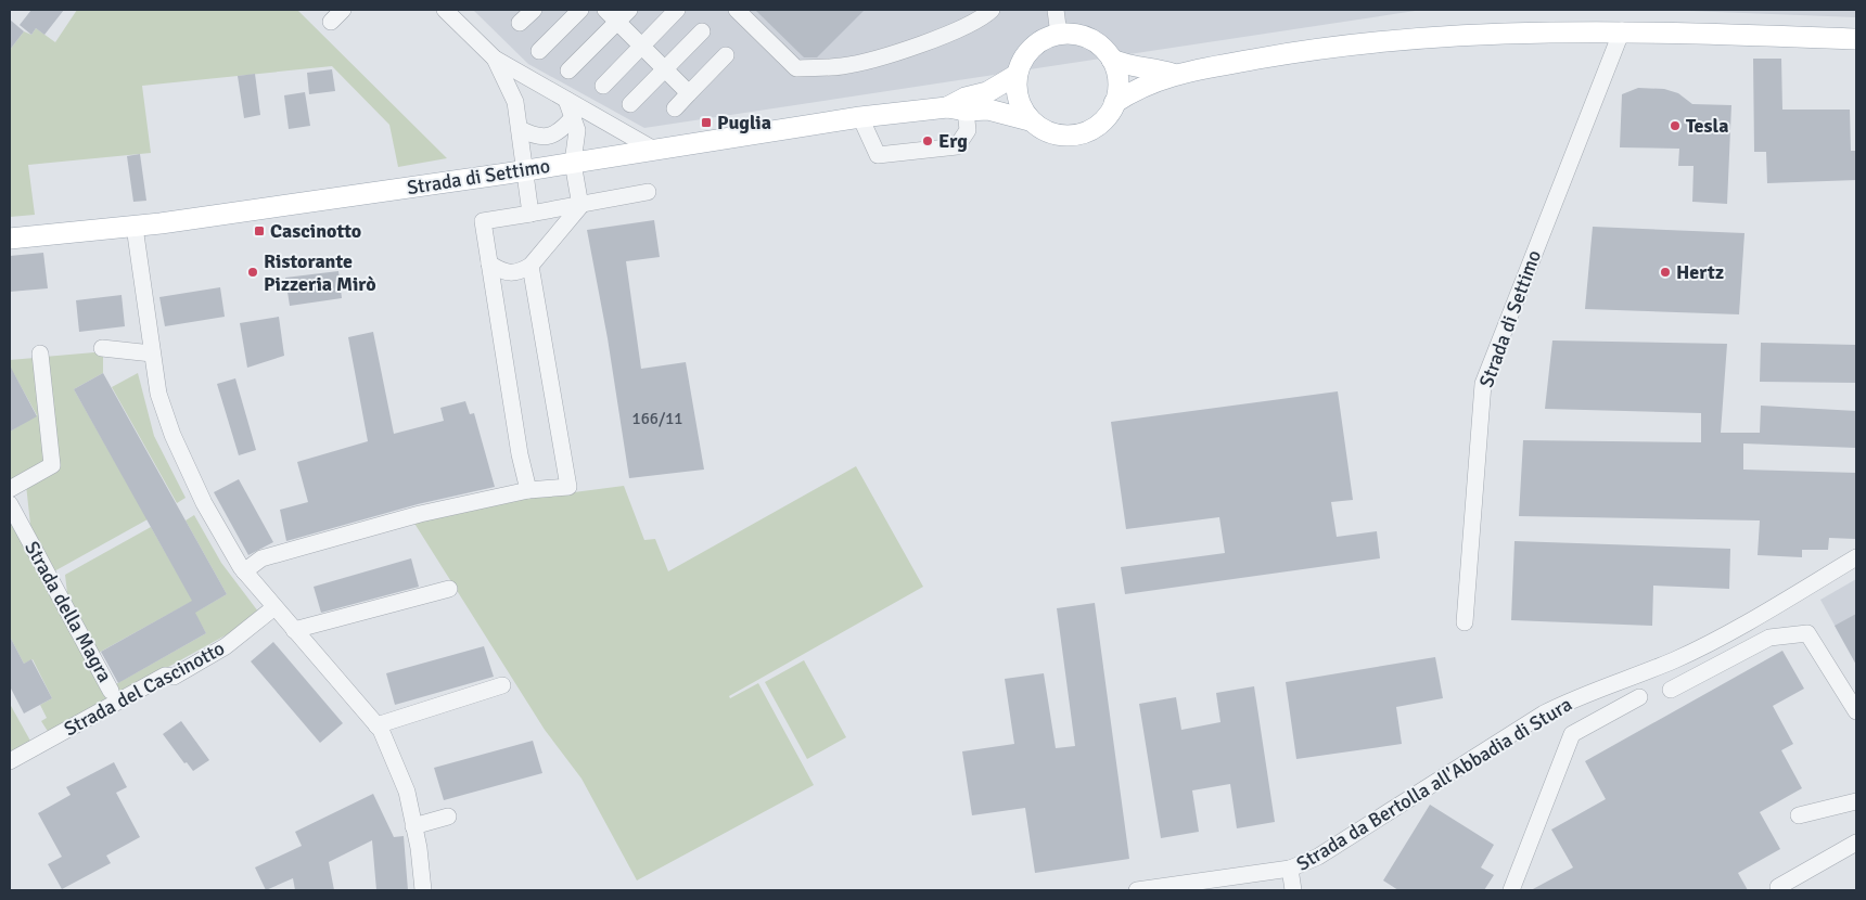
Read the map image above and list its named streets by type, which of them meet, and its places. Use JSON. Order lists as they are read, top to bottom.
{
  "streets": {
    "main road": ["Strada di Settimo"],
    "street": ["Strada della Magra", "Strada del Cascinotto", "Strada da Bertolla all'Abbadia di Stura"]
  },
  "places": {
    "transit": ["Puglia", "Cascinotto"],
    "other": [
      "Tesla",
      "Erg",
      "Ristorante Pizzeria Mirò",
      "Hertz"
    ]
  },
  "house_numbers": ["166/11"]
}
